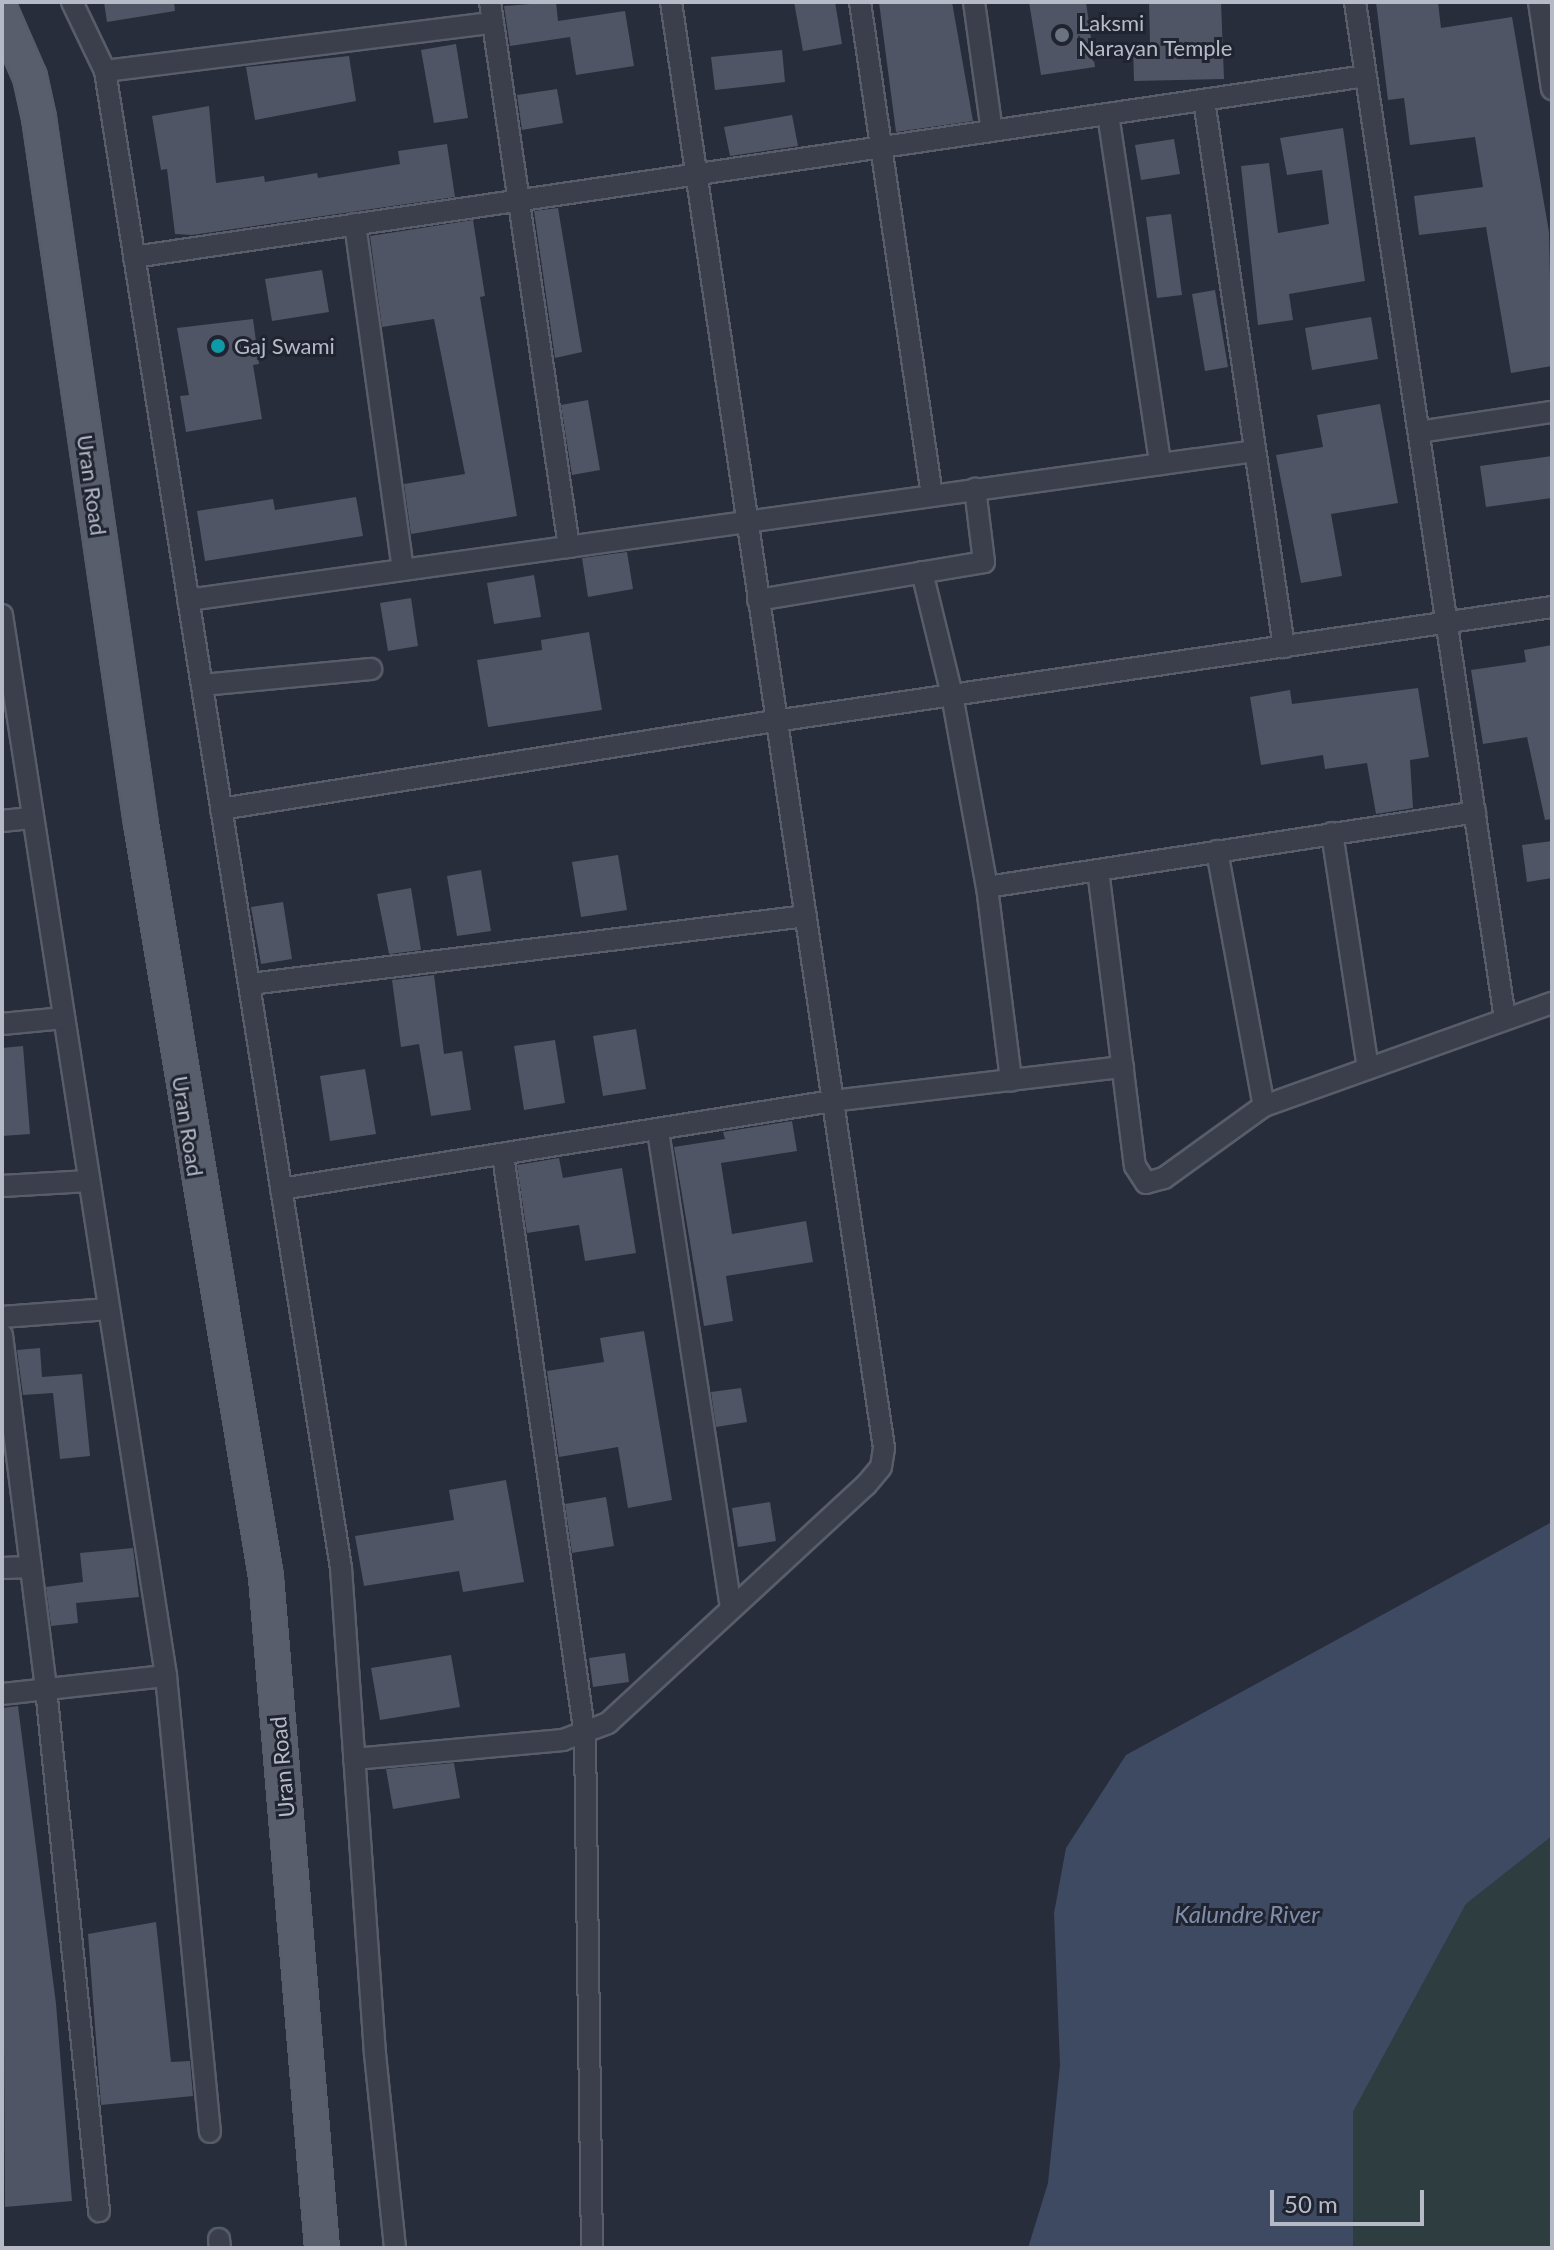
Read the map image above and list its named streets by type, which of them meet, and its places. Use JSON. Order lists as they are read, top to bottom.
{
  "streets": {
    "main road": ["Uran Road"]
  },
  "water": ["Kalundre River"],
  "places": ["Laksmi Narayan Temple", "Gaj Swami"],
  "scale_bar": "50 m"
}
